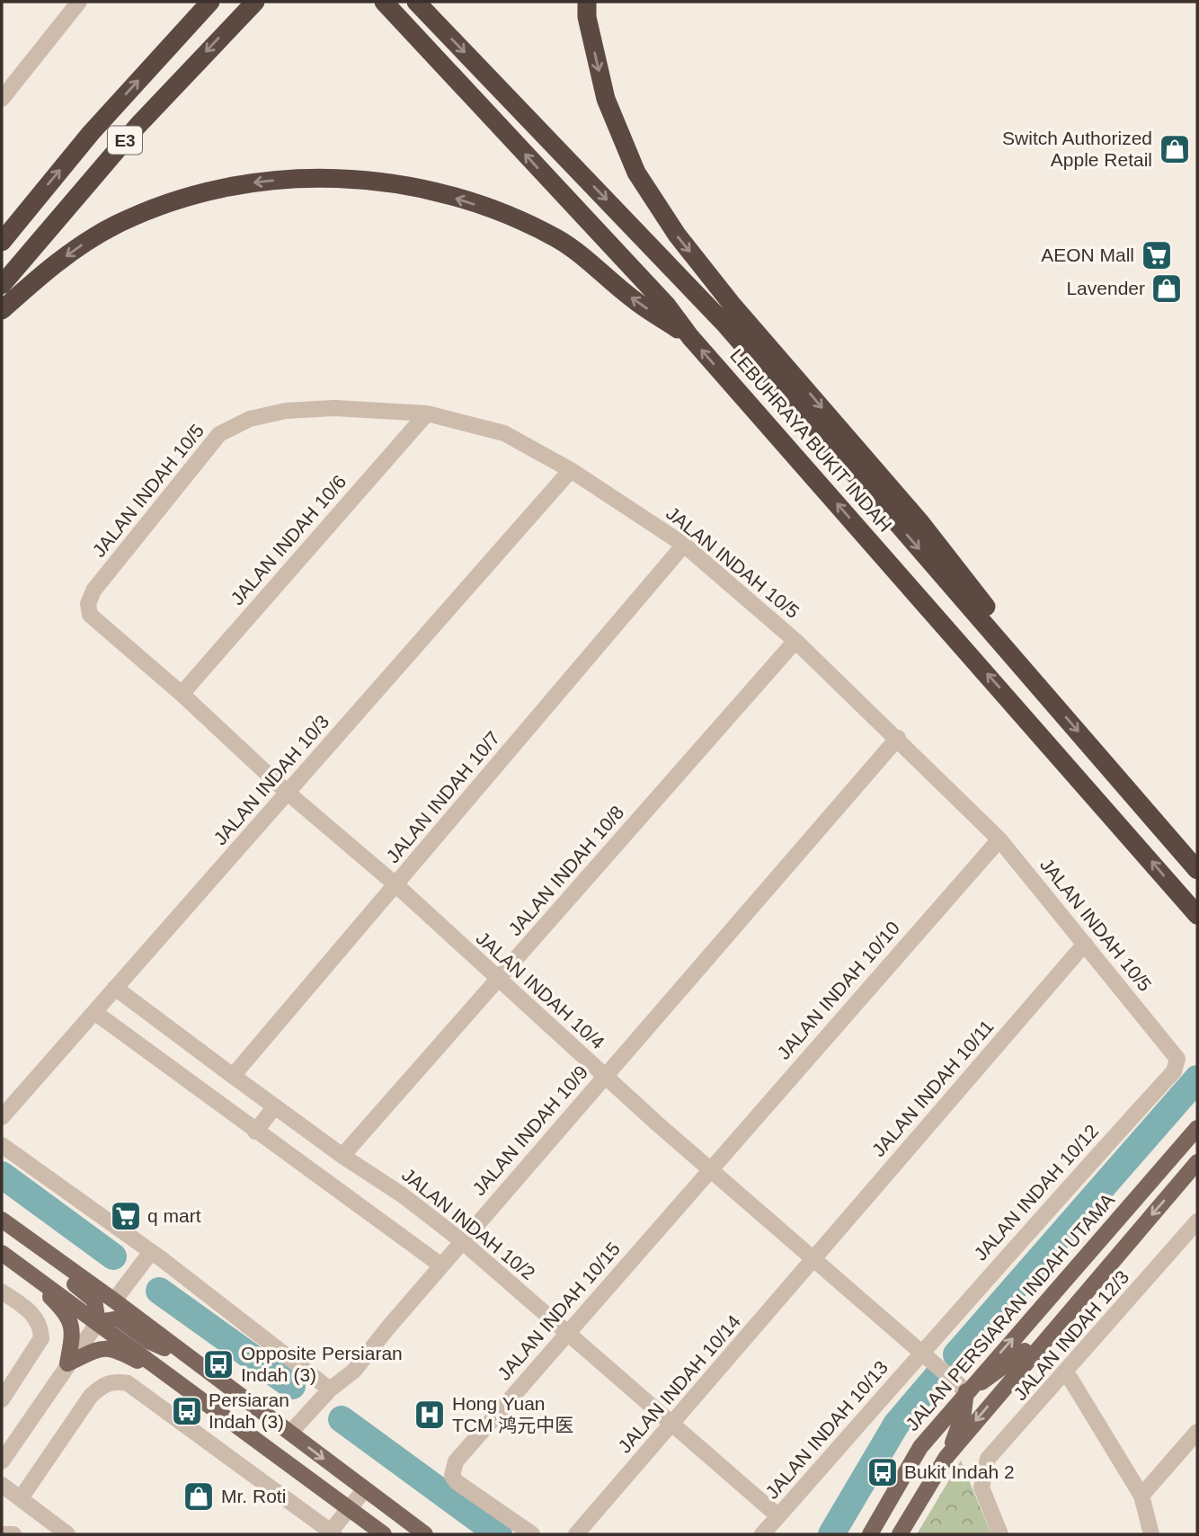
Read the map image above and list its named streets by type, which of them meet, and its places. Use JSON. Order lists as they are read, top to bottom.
{
  "streets": {
    "highway": ["E3", "LEBUHRAYA BUKIT INDAH"],
    "main road": ["JALAN PERSIARAN INDAH UTAMA"],
    "street": [
      "JALAN INDAH 10/5",
      "JALAN INDAH 10/6",
      "JALAN INDAH 10/3",
      "JALAN INDAH 10/7",
      "JALAN INDAH 10/8",
      "JALAN INDAH 10/4",
      "JALAN INDAH 10/10",
      "JALAN INDAH 10/11",
      "JALAN INDAH 10/9",
      "JALAN INDAH 10/12",
      "JALAN INDAH 10/2",
      "JALAN INDAH 10/15",
      "JALAN INDAH 12/3",
      "JALAN INDAH 10/14",
      "JALAN INDAH 10/13"
    ]
  },
  "crossings": [
    ["JALAN INDAH 10/5", "JALAN INDAH 10/6"],
    ["JALAN INDAH 10/5", "JALAN INDAH 10/3"],
    ["JALAN INDAH 10/5", "JALAN INDAH 10/7"],
    ["JALAN INDAH 10/5", "JALAN INDAH 10/8"],
    ["JALAN INDAH 10/5", "JALAN INDAH 10/4"],
    ["JALAN INDAH 10/5", "JALAN INDAH 10/10"],
    ["JALAN INDAH 10/5", "JALAN INDAH 10/11"],
    ["JALAN INDAH 10/5", "JALAN INDAH 10/9"],
    ["JALAN INDAH 10/5", "JALAN INDAH 10/12"],
    ["JALAN INDAH 10/6", "JALAN INDAH 10/4"],
    ["JALAN INDAH 10/3", "JALAN INDAH 10/4"],
    ["JALAN INDAH 10/3", "JALAN INDAH 10/2"],
    ["JALAN INDAH 10/7", "JALAN INDAH 10/4"],
    ["JALAN INDAH 10/7", "JALAN INDAH 10/2"],
    ["JALAN INDAH 10/8", "JALAN INDAH 10/4"],
    ["JALAN INDAH 10/8", "JALAN INDAH 10/2"],
    ["JALAN INDAH 10/4", "JALAN INDAH 10/10"],
    ["JALAN INDAH 10/4", "JALAN INDAH 10/11"],
    ["JALAN INDAH 10/4", "JALAN INDAH 10/9"],
    ["JALAN INDAH 10/4", "JALAN INDAH 10/12"],
    ["JALAN INDAH 10/4", "JALAN INDAH 10/15"],
    ["JALAN INDAH 10/4", "JALAN PERSIARAN INDAH UTAMA"],
    ["JALAN INDAH 10/4", "JALAN INDAH 10/14"],
    ["JALAN INDAH 10/4", "JALAN INDAH 10/13"],
    ["JALAN INDAH 10/10", "JALAN INDAH 10/15"],
    ["JALAN INDAH 10/11", "JALAN INDAH 10/14"],
    ["JALAN INDAH 10/9", "JALAN INDAH 10/2"],
    ["JALAN INDAH 10/12", "JALAN INDAH 10/13"],
    ["JALAN INDAH 10/2", "JALAN INDAH 10/15"],
    ["JALAN INDAH 10/2", "JALAN INDAH 10/14"],
    ["JALAN INDAH 10/2", "JALAN INDAH 10/13"]
  ],
  "places": {
    "shop": ["Switch Authorized Apple Retail", "Lavender", "Mr. Roti"],
    "supermarket": ["AEON Mall", "q mart"],
    "bus stop": ["Opposite Persiaran Indah (3)", "Persiaran Indah (3)", "Bukit Indah 2"],
    "hospital": ["Hong Yuan TCM 鸿元中医"]
  }
}
